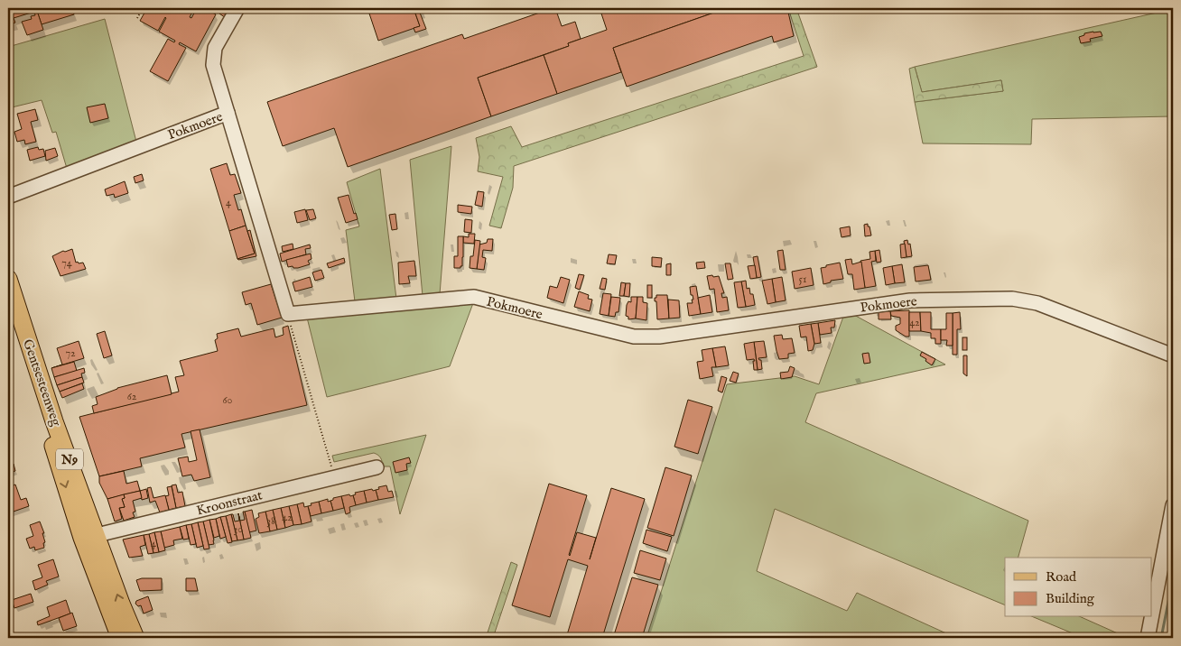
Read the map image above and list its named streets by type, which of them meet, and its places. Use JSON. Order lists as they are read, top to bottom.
{
  "streets": {
    "main road": ["Gentsesteenweg", "N9"],
    "street": ["Pokmoere", "Kroonstraat"]
  },
  "crossings": [
    ["Gentsesteenweg", "Kroonstraat"]
  ],
  "house_numbers": [
    "4",
    "74",
    "51",
    "42",
    "72",
    "62",
    "60",
    "42",
    "38",
    "30",
    "4"
  ],
  "legend": ["Road", "Building"]
}
